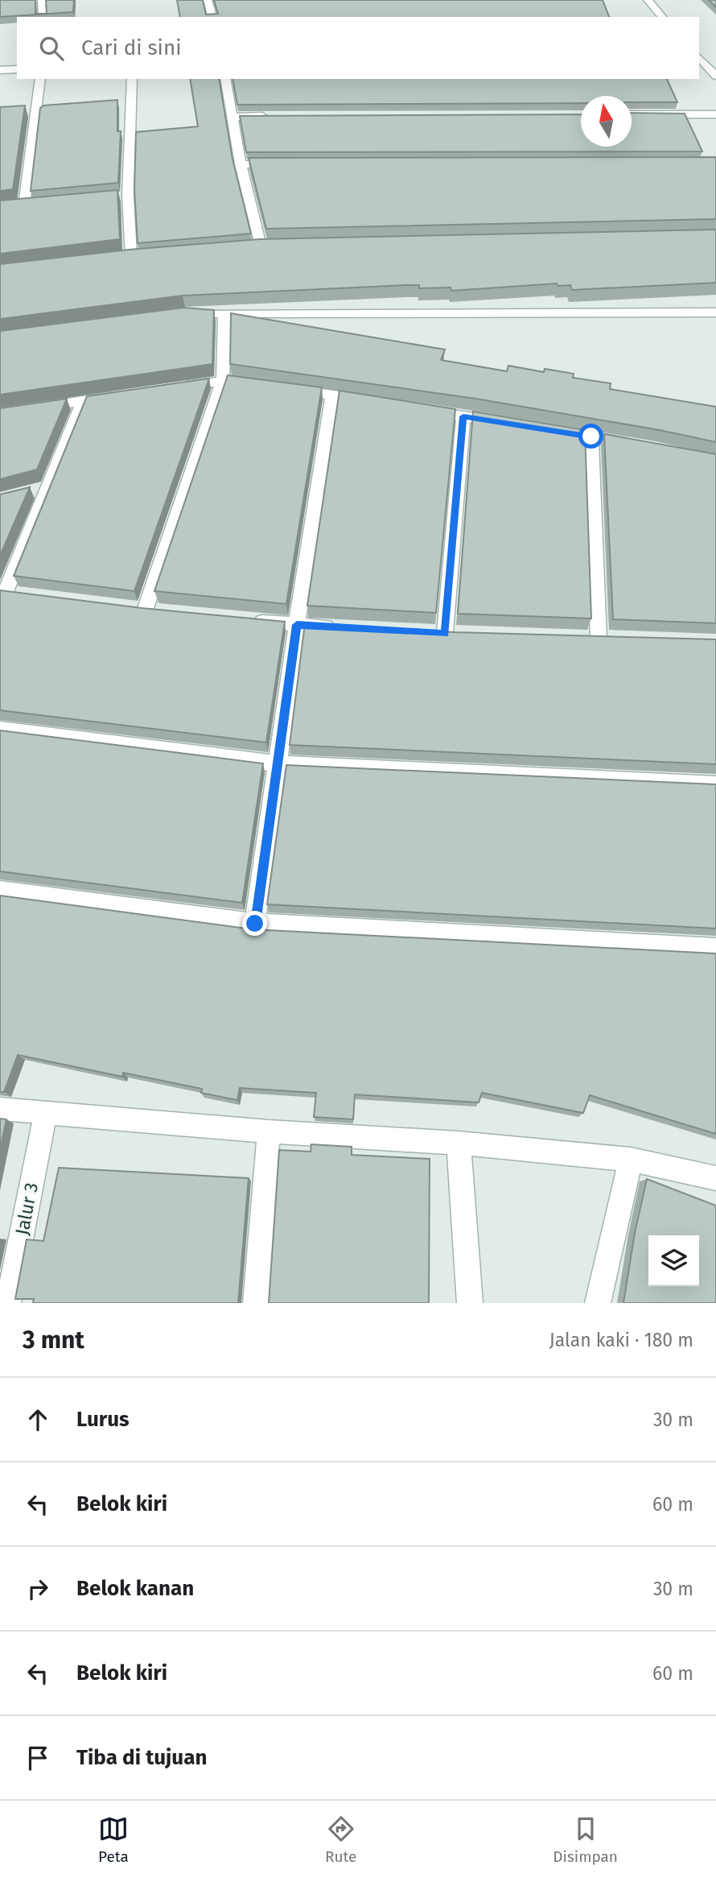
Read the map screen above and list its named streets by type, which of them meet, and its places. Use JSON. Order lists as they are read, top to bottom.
{
  "streets": {
    "street": ["Jalur 3"]
  },
  "north": "top",
  "page": {
    "search": "Cari di sini",
    "heading": ["3 mnt", "Jalan kaki · 180 m"],
    "list": [
      ["Lurus", "30 m"],
      ["Belok kiri", "60 m"],
      ["Belok kanan", "30 m"],
      ["Belok kiri", "60 m"],
      "Tiba di tujuan"
    ],
    "nav": ["Peta", "Rute", "Disimpan"]
  }
}
